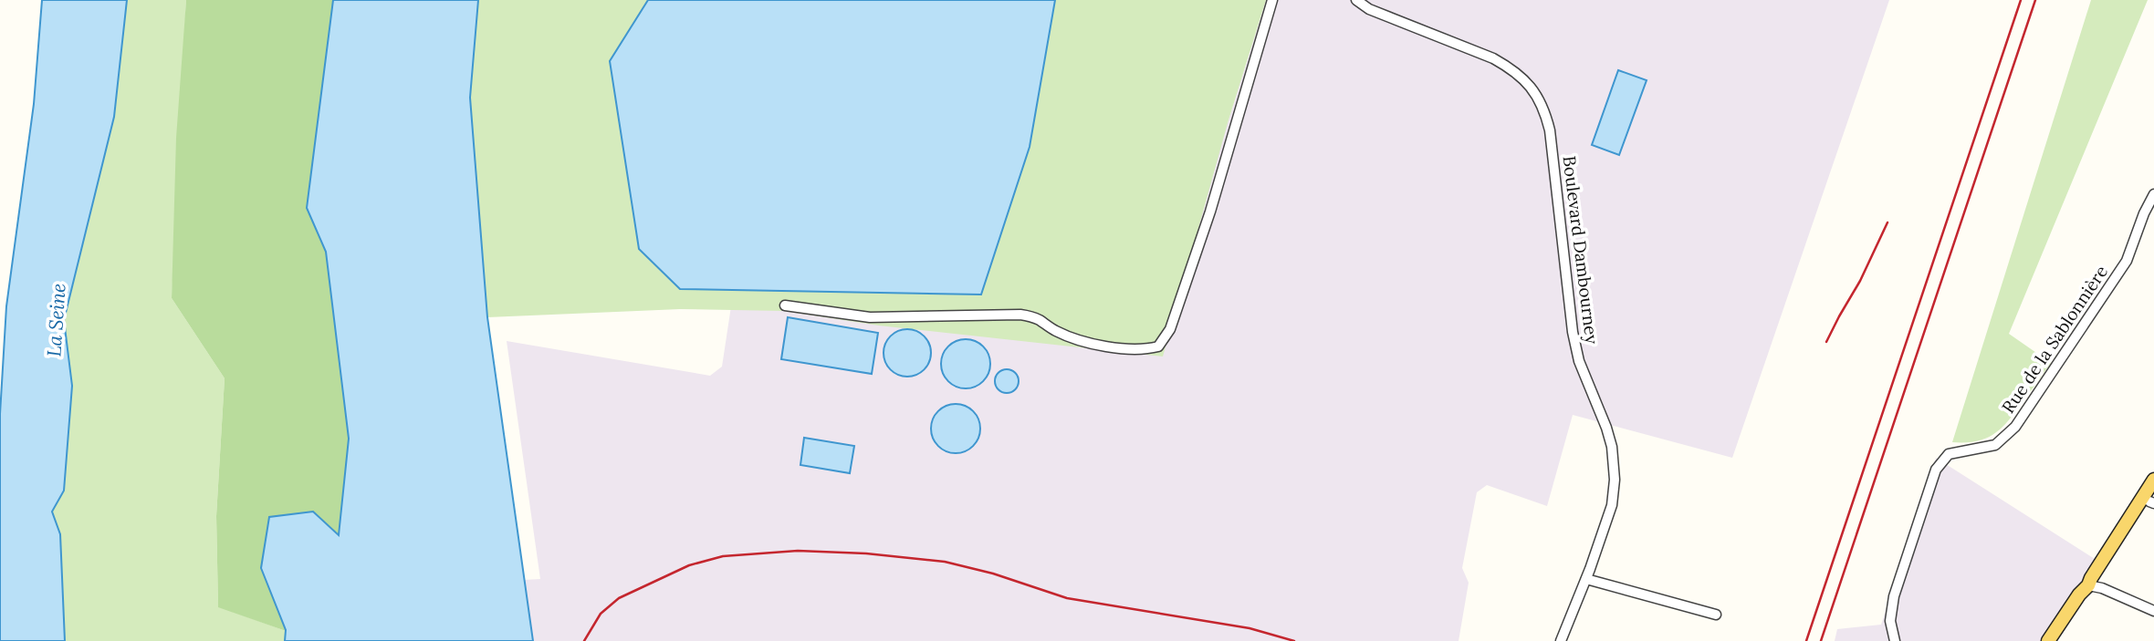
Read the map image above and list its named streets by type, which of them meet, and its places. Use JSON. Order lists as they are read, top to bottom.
{
  "streets": {
    "street": ["Boulevard Dambourney", "Rue de la Sablonnière"]
  },
  "water": ["La Seine"]
}
